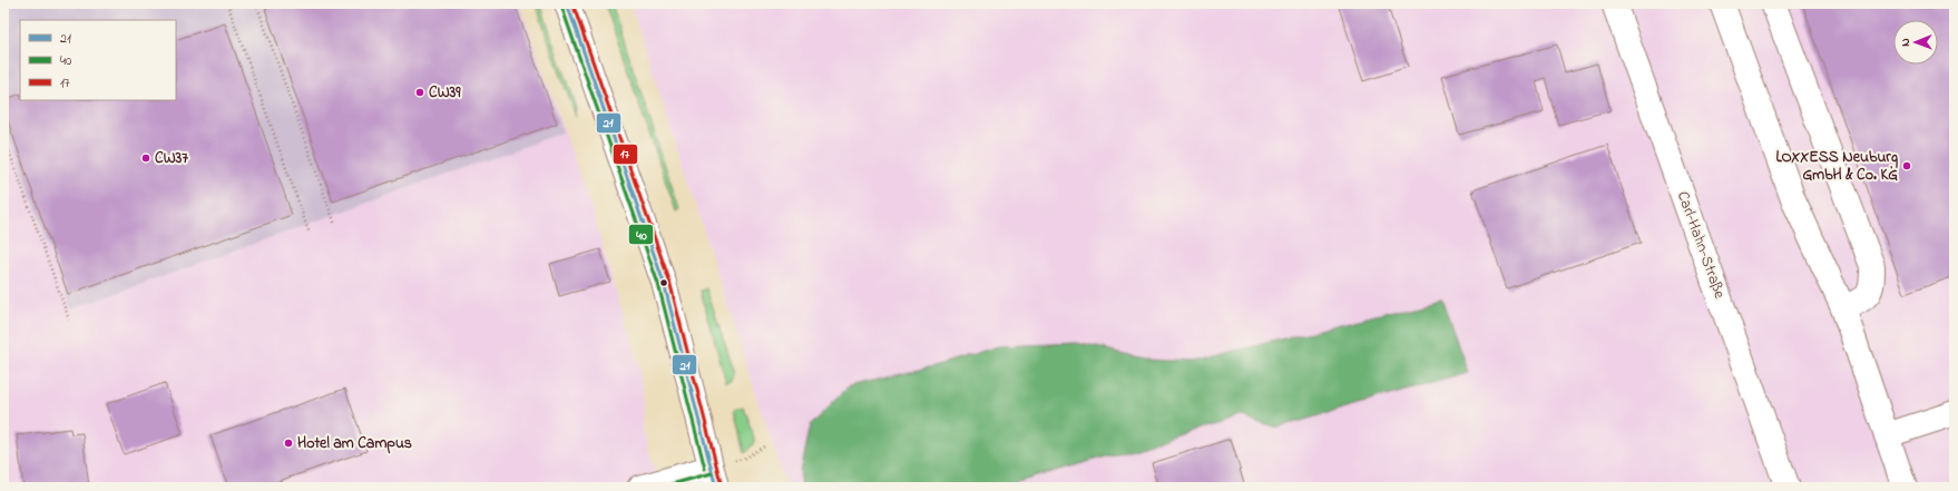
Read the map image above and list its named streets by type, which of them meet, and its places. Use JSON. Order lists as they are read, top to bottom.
{
  "streets": {
    "street": ["Carl-Hahn-Straße"]
  },
  "places": [
    "CW39",
    "CW37",
    "LOXXESS Neuburg GmbH & Co. KG",
    "Hotel am Campus"
  ],
  "lines": ["transit line 21", "transit line 17", "transit line 40"],
  "legend": ["21", "40", "17"],
  "north": "left"
}
